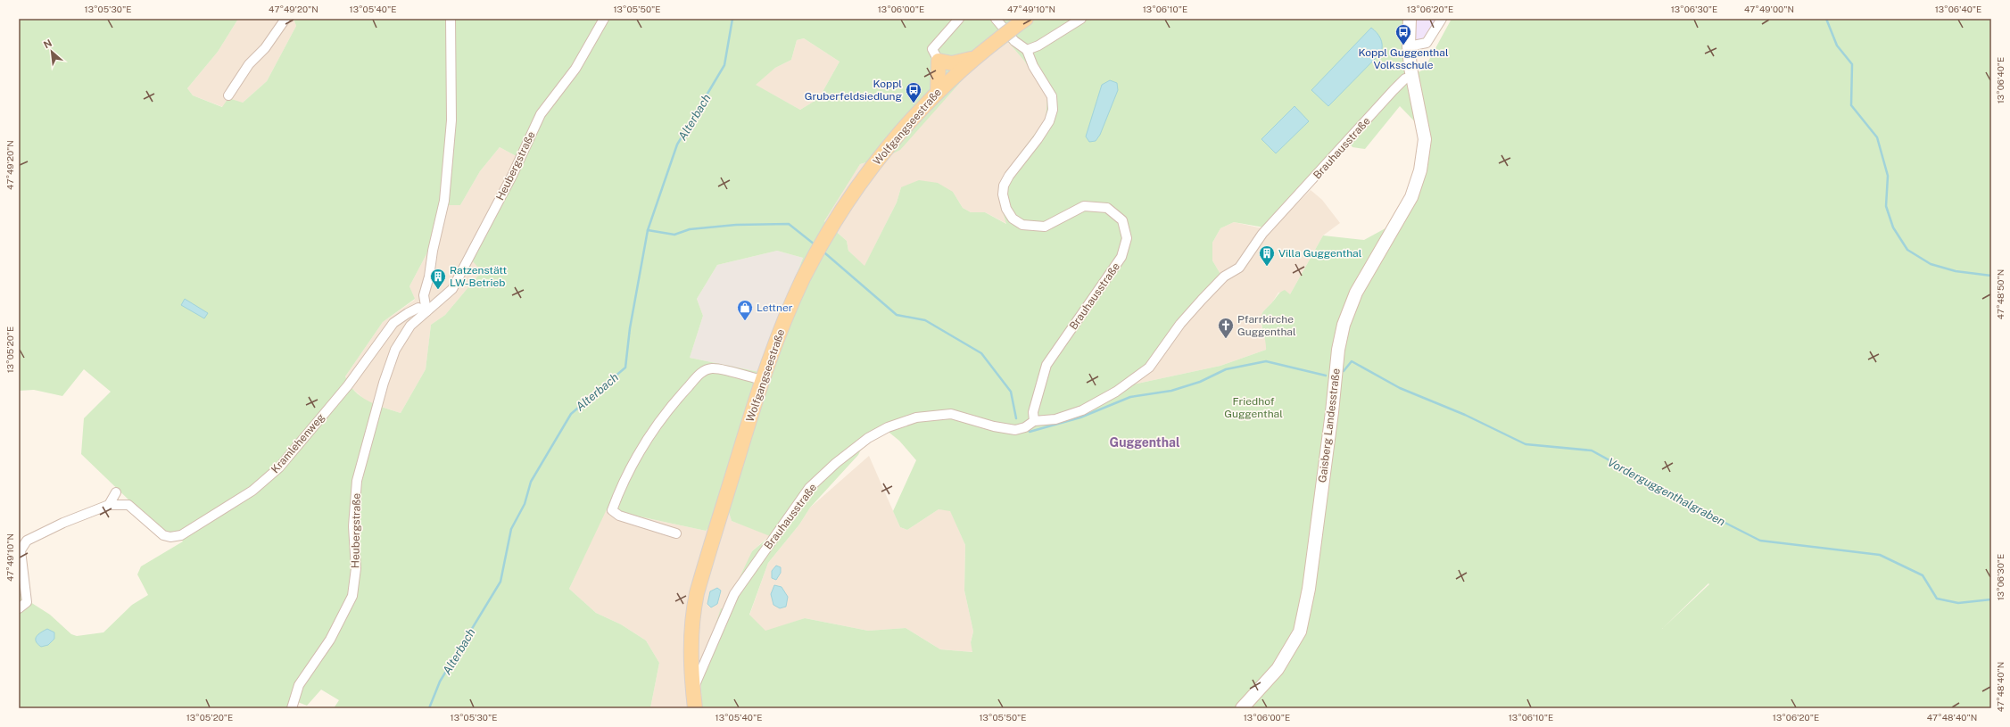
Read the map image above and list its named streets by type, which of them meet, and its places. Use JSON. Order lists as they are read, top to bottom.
{
  "streets": {
    "main road": ["Wolfgangseestraße", "Gaisberg Landesstraße"],
    "street": ["Brauhausstraße", "Heubergstraße", "Kramlehenweg"]
  },
  "crossings": [
    ["Wolfgangseestraße", "Brauhausstraße"],
    ["Brauhausstraße", "Gaisberg Landesstraße"],
    ["Heubergstraße", "Kramlehenweg"]
  ],
  "districts": ["Guggenthal"],
  "water": ["Alterbach", "Vorderguggenthalgraben"],
  "parks": ["Friedhof Guggenthal"],
  "places": {
    "bus stop": ["Koppl Guggenthal Volksschule", "Koppl Gruberfeldsiedlung"],
    "building": ["Villa Guggenthal", "Ratzenstätt LW-Betrieb"],
    "shop": ["Lettner"],
    "church": ["Pfarrkirche Guggenthal"]
  },
  "north": "top left",
  "coordinates": [
    "13°05'30\"E",
    "47°49'20\"N",
    "13°05'40\"E",
    "13°05'50\"E",
    "13°06'00\"E",
    "47°49'10\"N",
    "13°06'10\"E",
    "13°06'20\"E",
    "13°06'30\"E",
    "47°49'00\"N",
    "13°06'40\"E",
    "47°48'50\"N",
    "13°05'20\"E",
    "47°48'40\"N"
  ]
}
